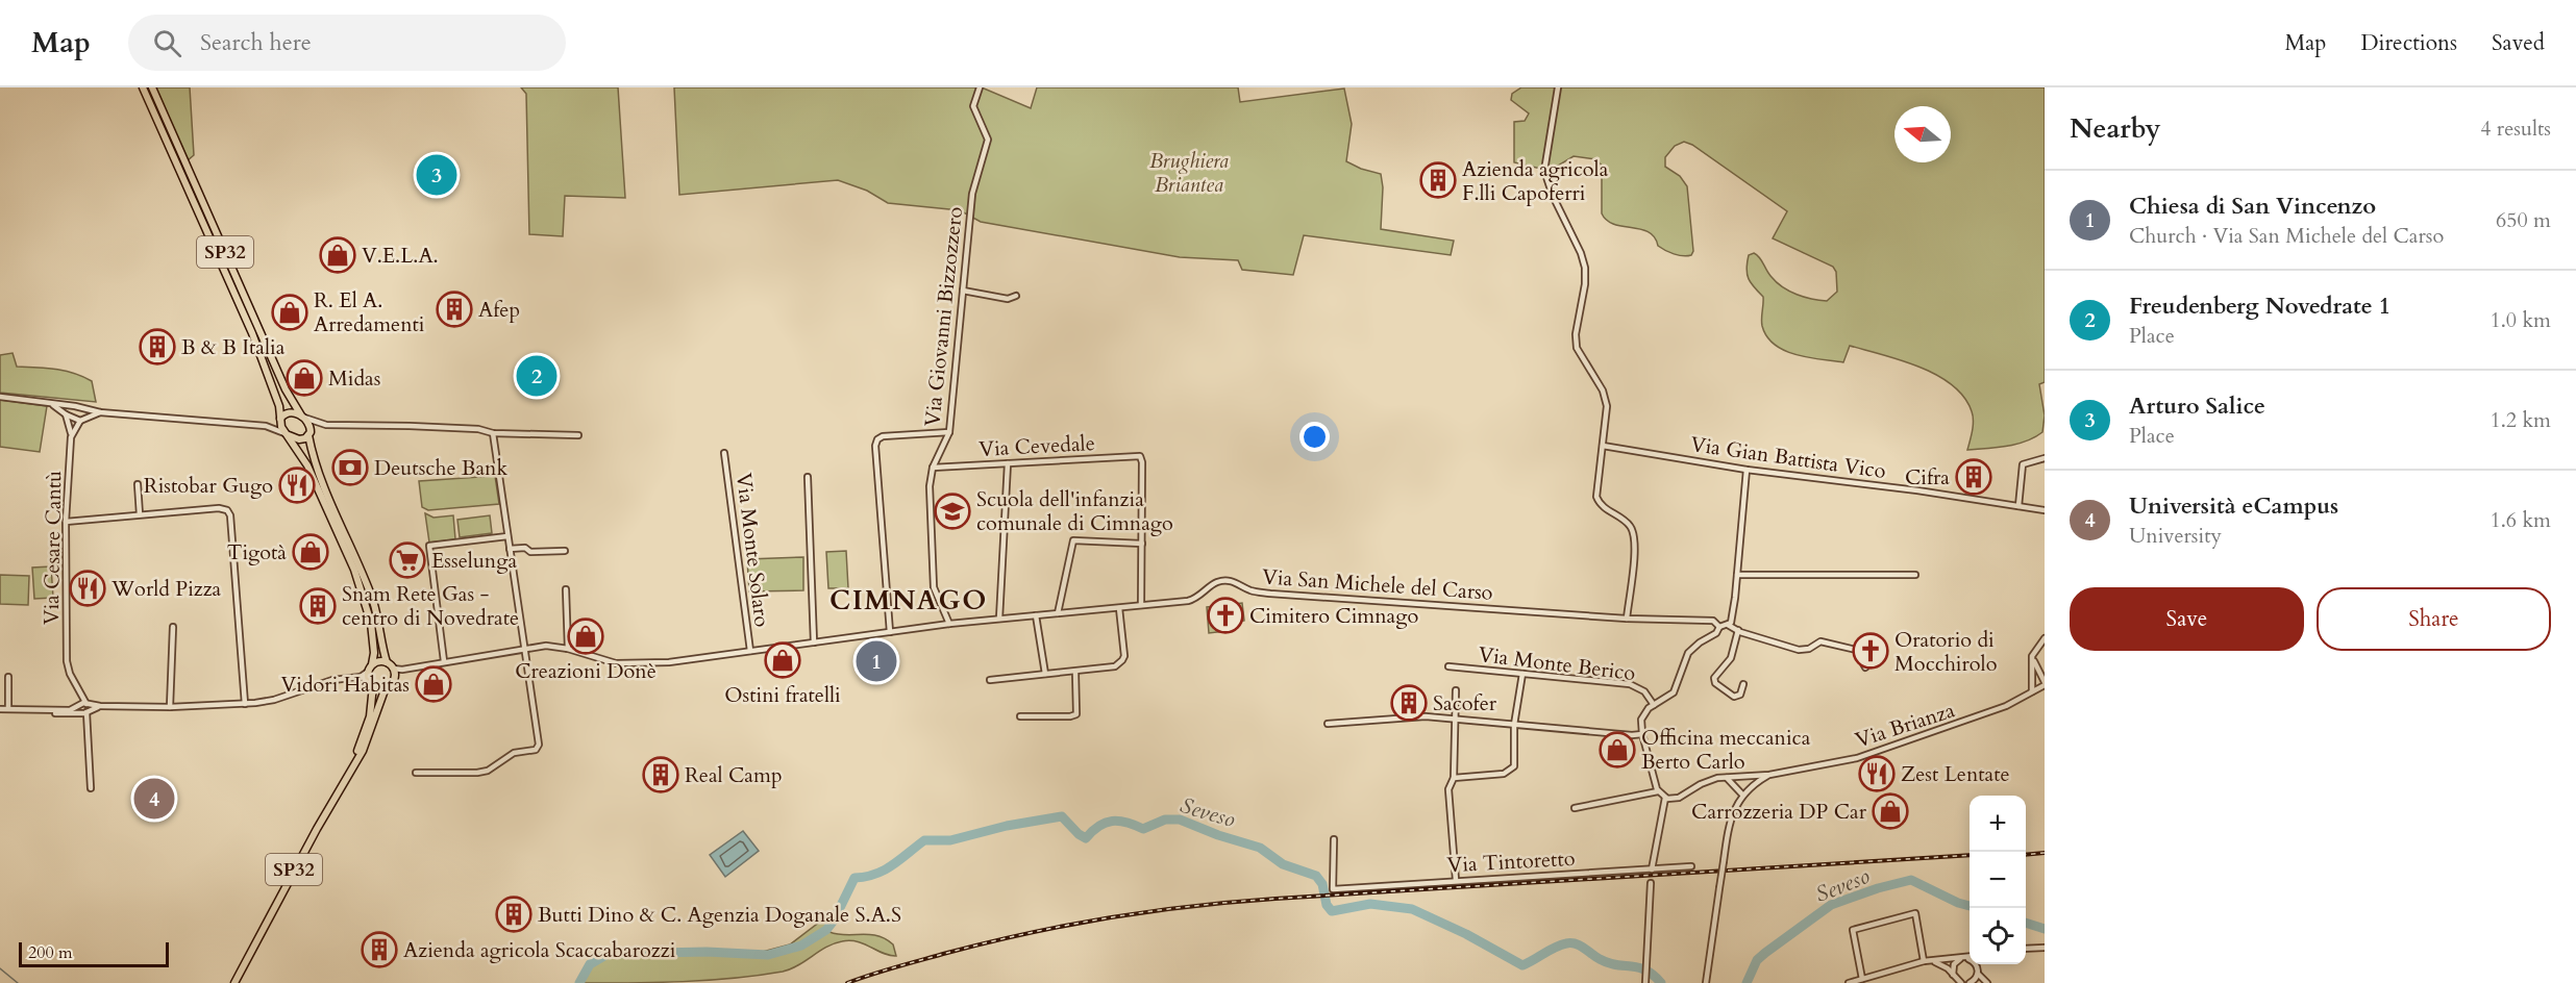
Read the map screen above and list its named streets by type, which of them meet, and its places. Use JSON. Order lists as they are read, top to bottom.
{
  "streets": {
    "main road": ["SP32"],
    "street": [
      "Via Giovanni Bizzozzero",
      "Via Cevedale",
      "Via Gian Battista Vico",
      "Via Cesare Cantù",
      "Via Monte Solaro",
      "Via San Michele del Carso",
      "Via Monte Berico",
      "Via Brianza",
      "Via Tintoretto"
    ]
  },
  "crossings": [
    ["SP32", "Via San Michele del Carso"],
    ["Via Giovanni Bizzozzero", "Via Cevedale"],
    ["Via Giovanni Bizzozzero", "Via San Michele del Carso"],
    ["Via Monte Solaro", "Via San Michele del Carso"]
  ],
  "districts": ["CIMNAGO"],
  "water": ["Seveso"],
  "parks": ["Brughiera Briantea"],
  "places": {
    "building": [
      "Azienda agricola F.lli Capoferri",
      "Afep",
      "B & B Italia",
      "Cifra",
      "Snam Rete Gas - centro di Novedrate",
      "Sacofer",
      "Real Camp",
      "Butti Dino & C. Agenzia Doganale S.A.S",
      "Azienda agricola Scaccabarozzi"
    ],
    "shop": [
      "V.E.L.A.",
      "R. El A. Arredamenti",
      "Midas",
      "Tigotà",
      "Creazioni Donè",
      "Ostini fratelli",
      "Vidori Habitas",
      "Officina meccanica Berto Carlo",
      "Carrozzeria DP Car"
    ],
    "bank": ["Deutsche Bank"],
    "restaurant": ["Ristobar Gugo", "World Pizza", "Zest Lentate"],
    "school or university": ["Scuola dell'infanzia comunale di Cimnago"],
    "supermarket": ["Esselunga"],
    "church": ["Cimitero Cimnago", "Oratorio di Mocchirolo"]
  },
  "scale_bar": "200 m",
  "north": "left",
  "page": {
    "header": "Map",
    "search": "Search here",
    "nav": ["Map", "Directions", "Saved"],
    "heading": ["Nearby", "4 results"],
    "pins": [
      "3",
      "2",
      "1",
      "4"
    ],
    "list": [
      {
        "mark": "1",
        "name": "Chiesa di San Vincenzo",
        "note": "Church · Via San Michele del Carso",
        "value": "650 m"
      },
      {
        "mark": "2",
        "name": "Freudenberg Novedrate 1",
        "note": "Place",
        "value": "1.0 km"
      },
      {
        "mark": "3",
        "name": "Arturo Salice",
        "note": "Place",
        "value": "1.2 km"
      },
      {
        "mark": "4",
        "name": "Università eCampus",
        "note": "University",
        "value": "1.6 km"
      }
    ],
    "buttons": ["Save", "Share"],
    "map_buttons": ["+", "−"],
    "scale": "200 m"
  }
}
